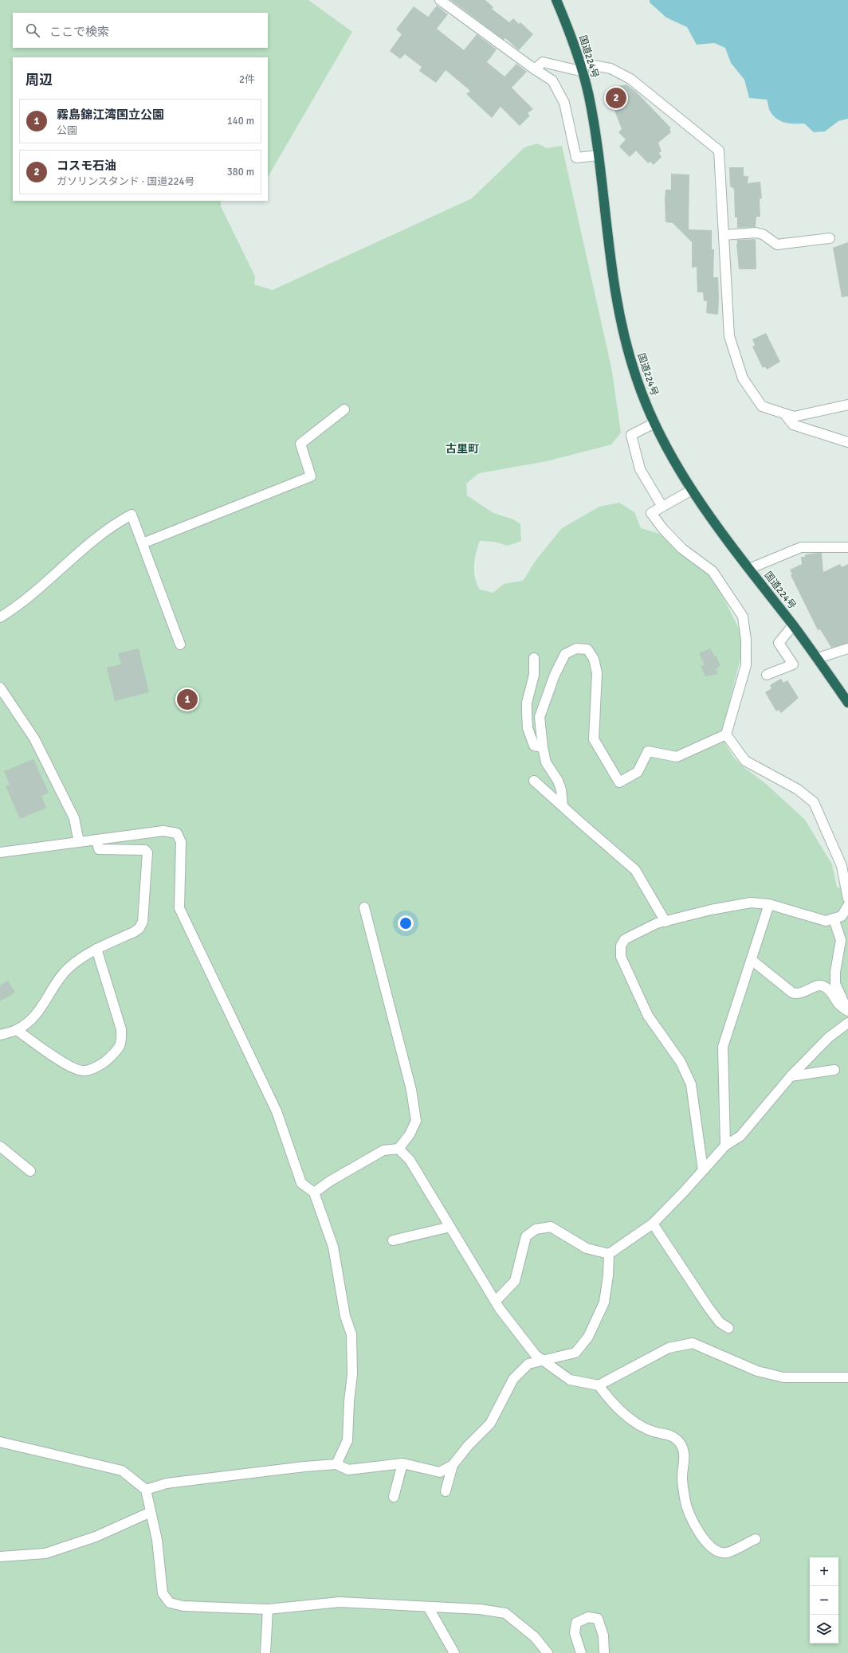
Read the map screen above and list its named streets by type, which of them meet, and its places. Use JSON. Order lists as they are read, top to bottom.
{
  "streets": {
    "highway": ["国道224号"]
  },
  "districts": ["古里町"],
  "page": {
    "search": "ここで検索",
    "heading": ["周辺", "2件"],
    "pins": ["2", "1"],
    "list": [
      {
        "mark": "1",
        "name": "霧島錦江湾国立公園",
        "note": "公園",
        "value": "140 m"
      },
      {
        "mark": "2",
        "name": "コスモ石油",
        "note": "ガソリンスタンド · 国道224号",
        "value": "380 m"
      }
    ],
    "map_buttons": ["+", "−"]
  }
}
